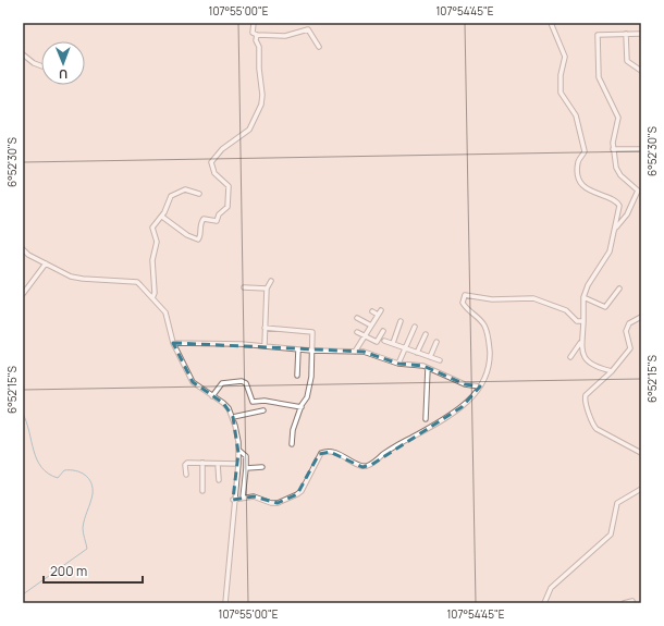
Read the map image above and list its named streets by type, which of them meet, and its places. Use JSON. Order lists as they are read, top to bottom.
{
  "scale_bar": "200 m",
  "north": "bottom",
  "coordinates": [
    "107°55'00\"E",
    "107°54'45\"E",
    "6°52'30\"S",
    "6°52'15\"S"
  ]
}
